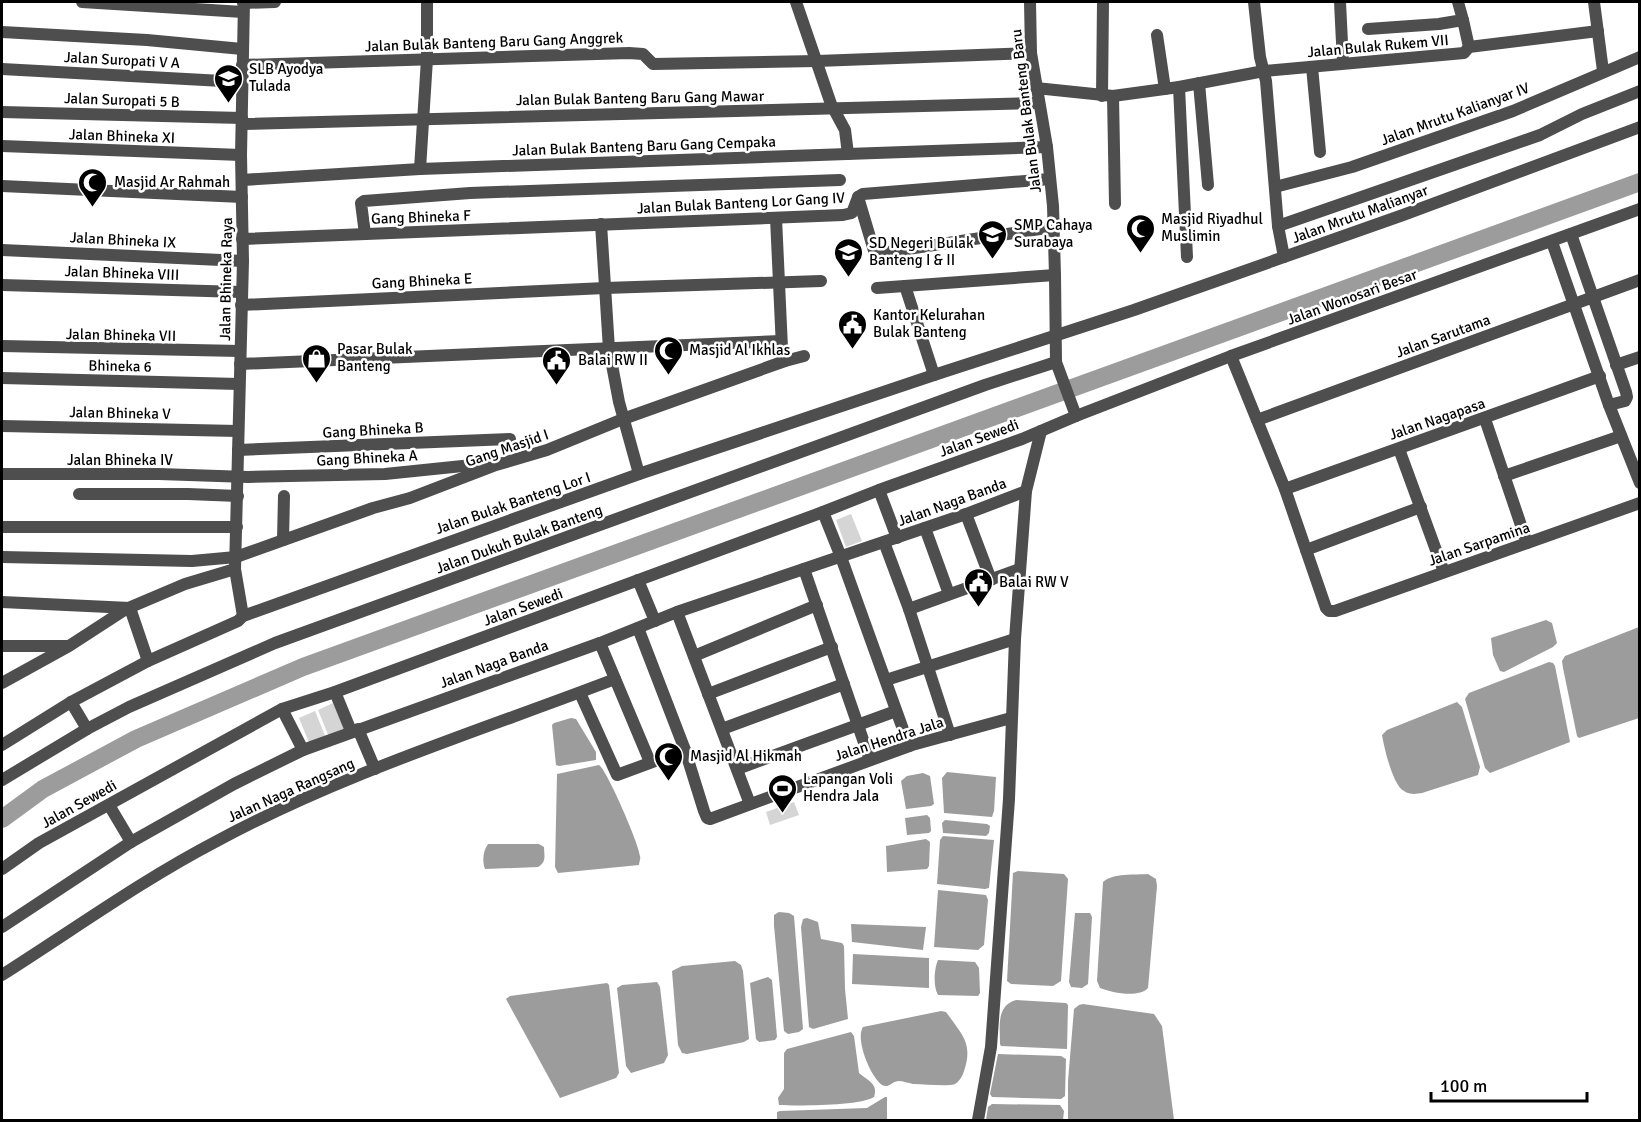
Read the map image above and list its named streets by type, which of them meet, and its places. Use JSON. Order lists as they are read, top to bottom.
{
  "streets": {
    "street": [
      "Jalan Bulak Banteng Baru Gang Anggrek",
      "Jalan Bulak Rukem VII",
      "Jalan Suropati V A",
      "Jalan Bulak Banteng Baru Gang Mawar",
      "Jalan Suropati 5 B",
      "Jalan Bulak Banteng Baru",
      "Jalan Mrutu Kalianyar IV",
      "Jalan Bhineka XI",
      "Jalan Bulak Banteng Baru Gang Cempaka",
      "Jalan Bulak Banteng Lor Gang IV",
      "Jalan Mrutu Malianyar",
      "Gang Bhineka F",
      "Jalan Bhineka IX",
      "Jalan Bhineka VIII",
      "Jalan Bhineka Raya",
      "Gang Bhineka E",
      "Jalan Wonosari Besar",
      "Jalan Bhineka VII",
      "Jalan Sarutama",
      "Bhineka 6",
      "Jalan Bhineka V",
      "Jalan Nagapasa",
      "Gang Bhineka B",
      "Jalan Sewedi",
      "Gang Masjid I",
      "Gang Bhineka A",
      "Jalan Bhineka IV",
      "Jalan Naga Banda",
      "Jalan Bulak Banteng Lor I",
      "Jalan Dukuh Bulak Banteng",
      "Jalan Sarpamina",
      "Jalan Hendra Jala",
      "Jalan Naga Rangsang"
    ]
  },
  "crossings": [
    ["Jalan Bulak Banteng Baru Gang Anggrek", "Jalan Bulak Banteng Baru"],
    ["Jalan Bulak Banteng Baru Gang Anggrek", "Jalan Bhineka Raya"],
    ["Jalan Bulak Rukem VII", "Jalan Bulak Banteng Baru"],
    ["Jalan Suropati V A", "Jalan Bhineka Raya"],
    ["Jalan Bulak Banteng Baru Gang Mawar", "Jalan Suropati 5 B"],
    ["Jalan Bulak Banteng Baru Gang Mawar", "Jalan Bulak Banteng Baru"],
    ["Jalan Bulak Banteng Baru Gang Mawar", "Jalan Bhineka Raya"],
    ["Jalan Suropati 5 B", "Jalan Bhineka Raya"],
    ["Jalan Bulak Banteng Baru", "Jalan Bulak Banteng Baru Gang Cempaka"],
    ["Jalan Bulak Banteng Baru", "Jalan Bulak Banteng Lor Gang IV"],
    ["Jalan Bulak Banteng Baru", "Jalan Mrutu Malianyar"],
    ["Jalan Bulak Banteng Baru", "Jalan Wonosari Besar"],
    ["Jalan Bulak Banteng Baru", "Jalan Sewedi"],
    ["Jalan Bulak Banteng Baru", "Jalan Bulak Banteng Lor I"],
    ["Jalan Bulak Banteng Baru", "Jalan Dukuh Bulak Banteng"],
    ["Jalan Bhineka XI", "Jalan Bhineka Raya"],
    ["Jalan Bulak Banteng Baru Gang Cempaka", "Jalan Bhineka Raya"],
    ["Jalan Bulak Banteng Lor Gang IV", "Gang Bhineka F"],
    ["Jalan Mrutu Malianyar", "Jalan Bulak Banteng Lor I"],
    ["Gang Bhineka F", "Jalan Bhineka Raya"],
    ["Jalan Bhineka IX", "Jalan Bhineka Raya"],
    ["Jalan Bhineka VIII", "Jalan Bhineka Raya"],
    ["Jalan Bhineka Raya", "Gang Bhineka E"],
    ["Jalan Bhineka Raya", "Jalan Bhineka VII"],
    ["Jalan Bhineka Raya", "Bhineka 6"],
    ["Jalan Bhineka Raya", "Jalan Bhineka V"],
    ["Jalan Bhineka Raya", "Gang Bhineka B"],
    ["Jalan Bhineka Raya", "Gang Masjid I"],
    ["Jalan Bhineka Raya", "Gang Bhineka A"],
    ["Jalan Bhineka Raya", "Jalan Bhineka IV"],
    ["Jalan Bhineka Raya", "Jalan Bulak Banteng Lor I"],
    ["Jalan Wonosari Besar", "Jalan Sewedi"],
    ["Gang Masjid I", "Gang Bhineka A"],
    ["Gang Bhineka A", "Jalan Bhineka IV"]
  ],
  "places": {
    "school or university": ["SLB Ayodya Tulada", "SMP Cahaya Surabaya", "SD Negeri Bulak Banteng I & II"],
    "mosque": [
      "Masjid Ar Rahmah",
      "Masjid Riyadhul Muslimin",
      "Masjid Al Ikhlas",
      "Masjid Al Hikmah"
    ],
    "public building": ["Kantor Kelurahan Bulak Banteng", "Balai RW II", "Balai RW V"],
    "shop": ["Pasar Bulak Banteng"],
    "sports": ["Lapangan Voli Hendra Jala"]
  },
  "scale_bar": "100 m"
}
